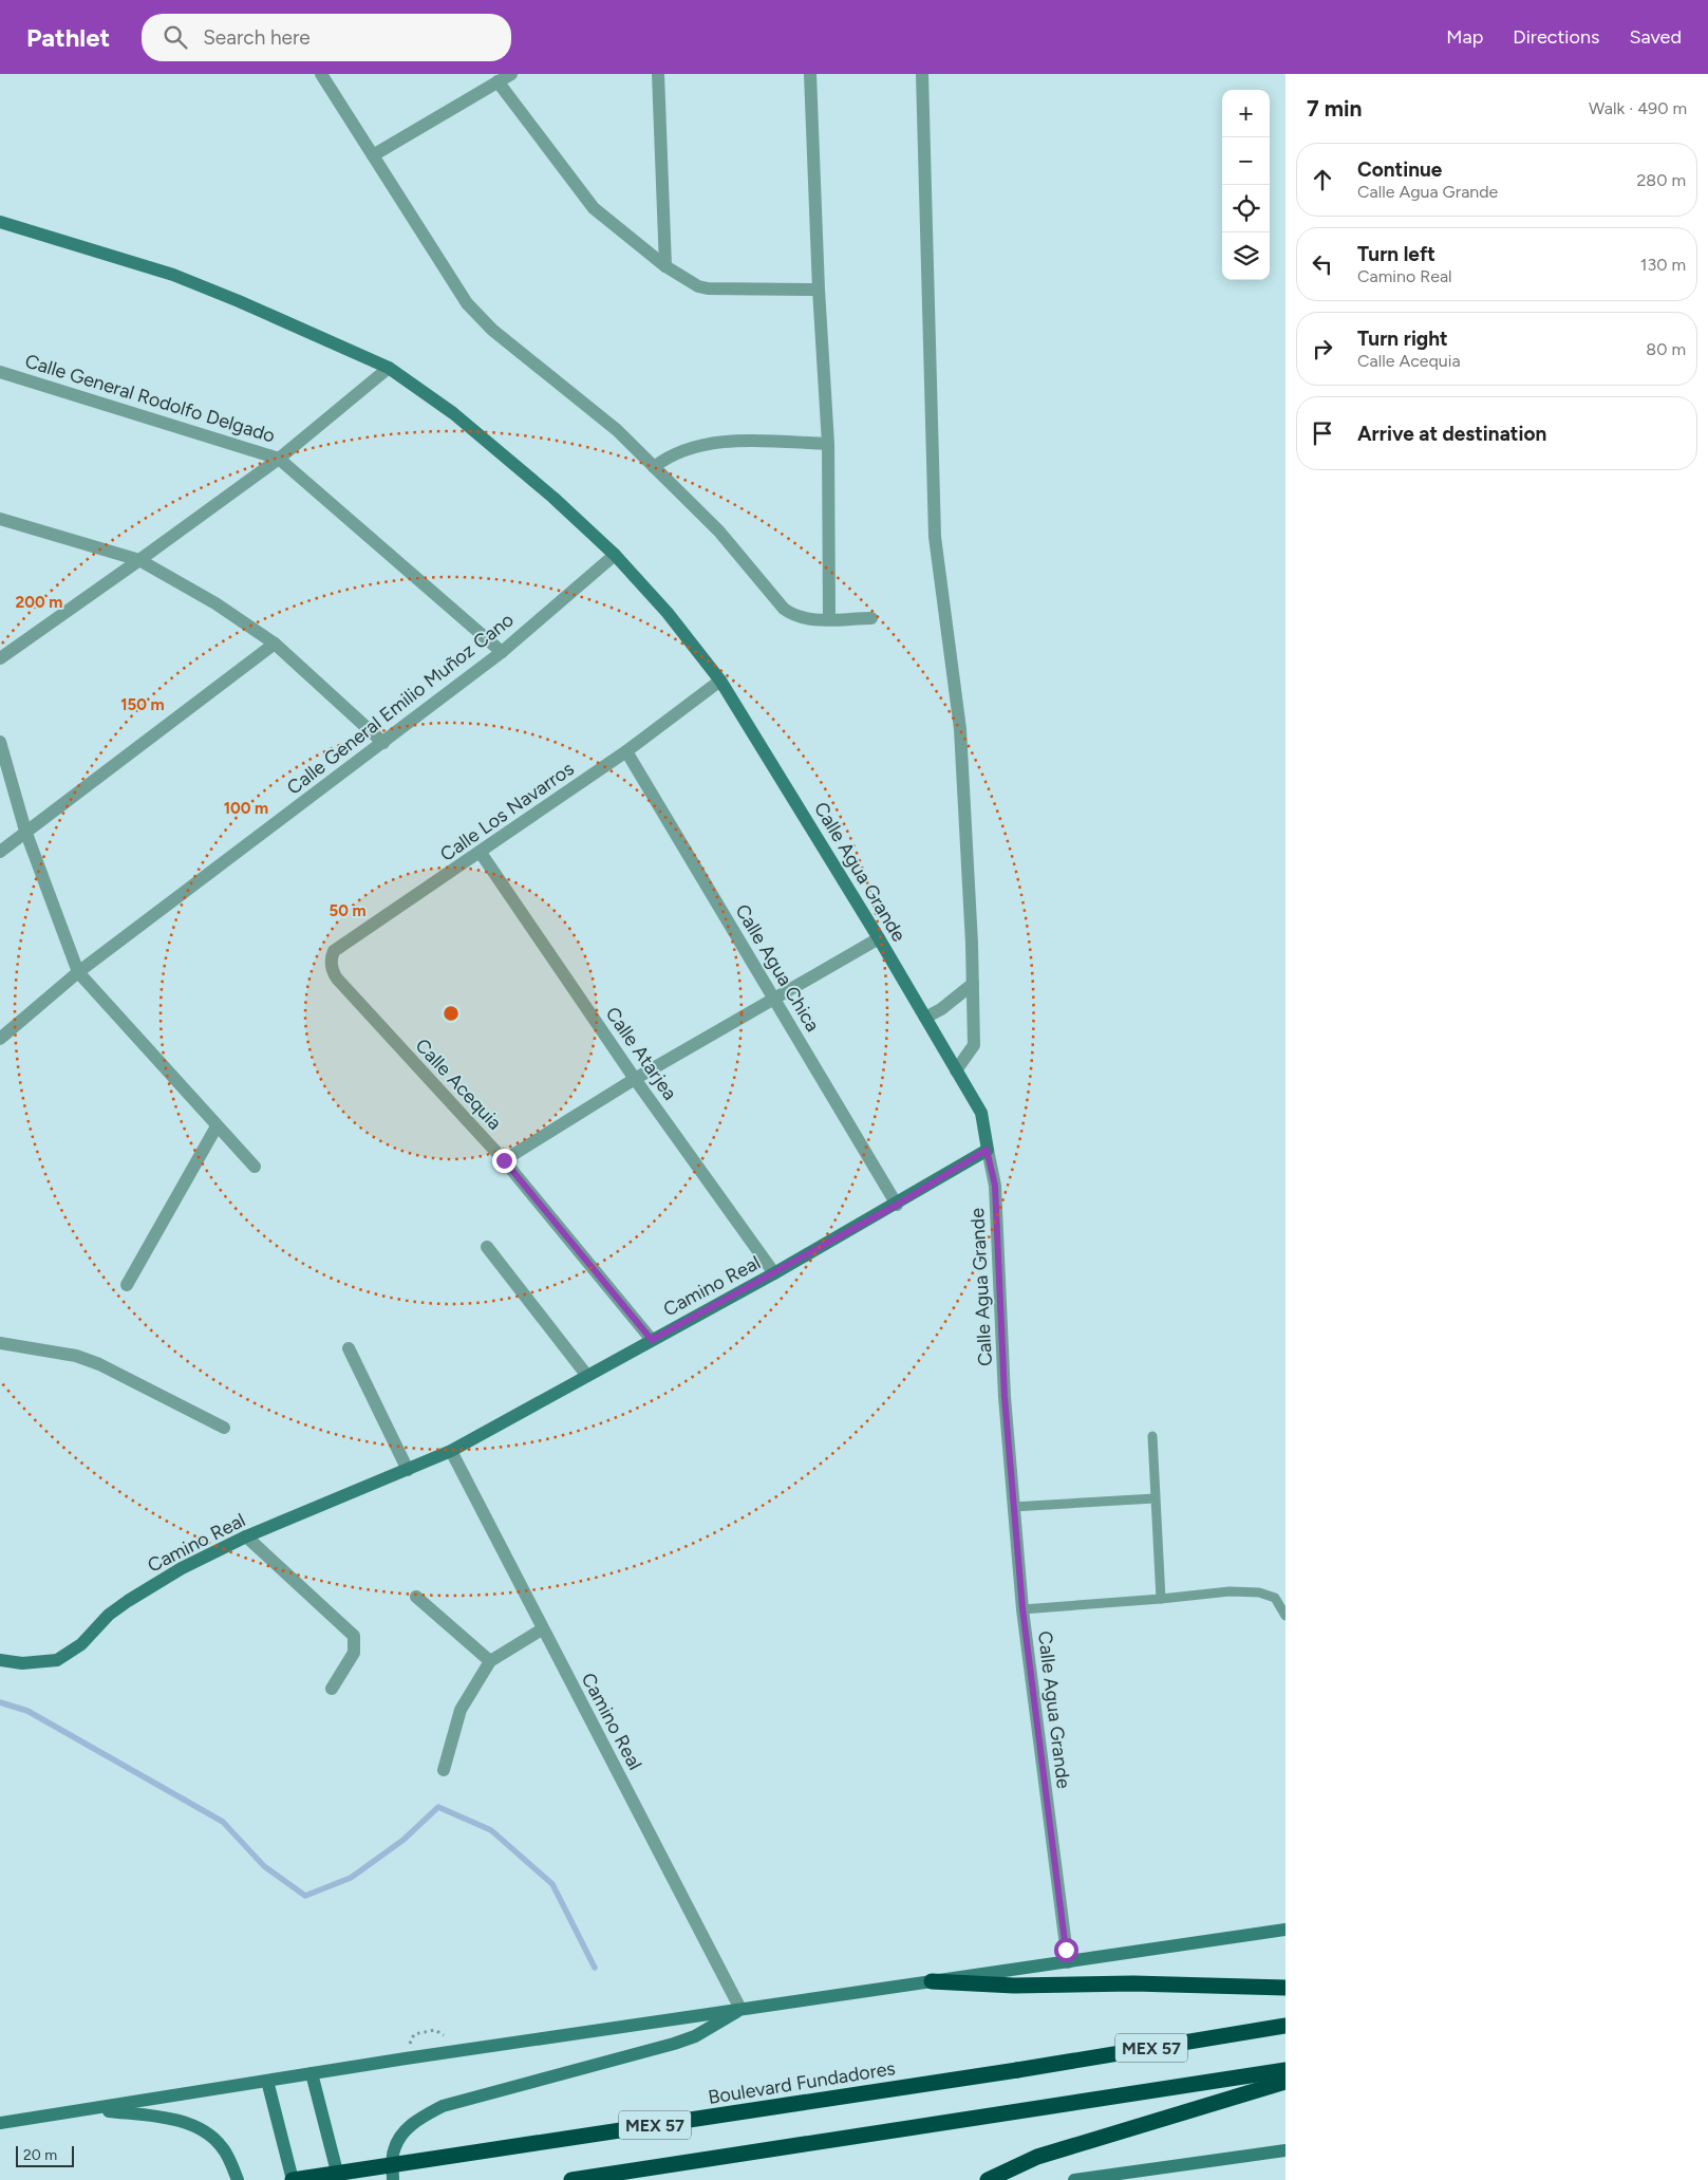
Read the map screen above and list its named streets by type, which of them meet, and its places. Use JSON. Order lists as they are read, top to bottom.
{
  "streets": {
    "highway": ["MEX 57", "Boulevard Fundadores"],
    "street": [
      "Calle General Rodolfo Delgado",
      "Calle General Emilio Muñoz Cano",
      "Calle Los Navarros",
      "Calle Agua Grande",
      "Calle Agua Chica",
      "Calle Atarjea",
      "Calle Acequia",
      "Camino Real"
    ]
  },
  "crossings": [
    ["Calle General Rodolfo Delgado", "Calle General Emilio Muñoz Cano"],
    ["Calle General Emilio Muñoz Cano", "Calle Agua Grande"],
    ["Calle Los Navarros", "Calle Agua Grande"],
    ["Calle Los Navarros", "Calle Agua Chica"],
    ["Calle Los Navarros", "Calle Atarjea"],
    ["Calle Los Navarros", "Calle Acequia"],
    ["Calle Agua Grande", "Camino Real"],
    ["Calle Agua Chica", "Camino Real"],
    ["Calle Atarjea", "Camino Real"],
    ["Calle Acequia", "Camino Real"]
  ],
  "scale_bar": "20 m",
  "page": {
    "header": "Pathlet",
    "search": "Search here",
    "nav": ["Map", "Directions", "Saved"],
    "heading": ["7 min", "Walk · 490 m"],
    "map_buttons": ["+", "−"],
    "list": [
      ["Continue", "Calle Agua Grande", "280 m"],
      ["Turn left", "Camino Real", "130 m"],
      ["Turn right", "Calle Acequia", "80 m"],
      "Arrive at destination"
    ],
    "scale": "20 m"
  },
  "rings": [
    "200 m",
    "150 m",
    "100 m",
    "50 m"
  ]
}
